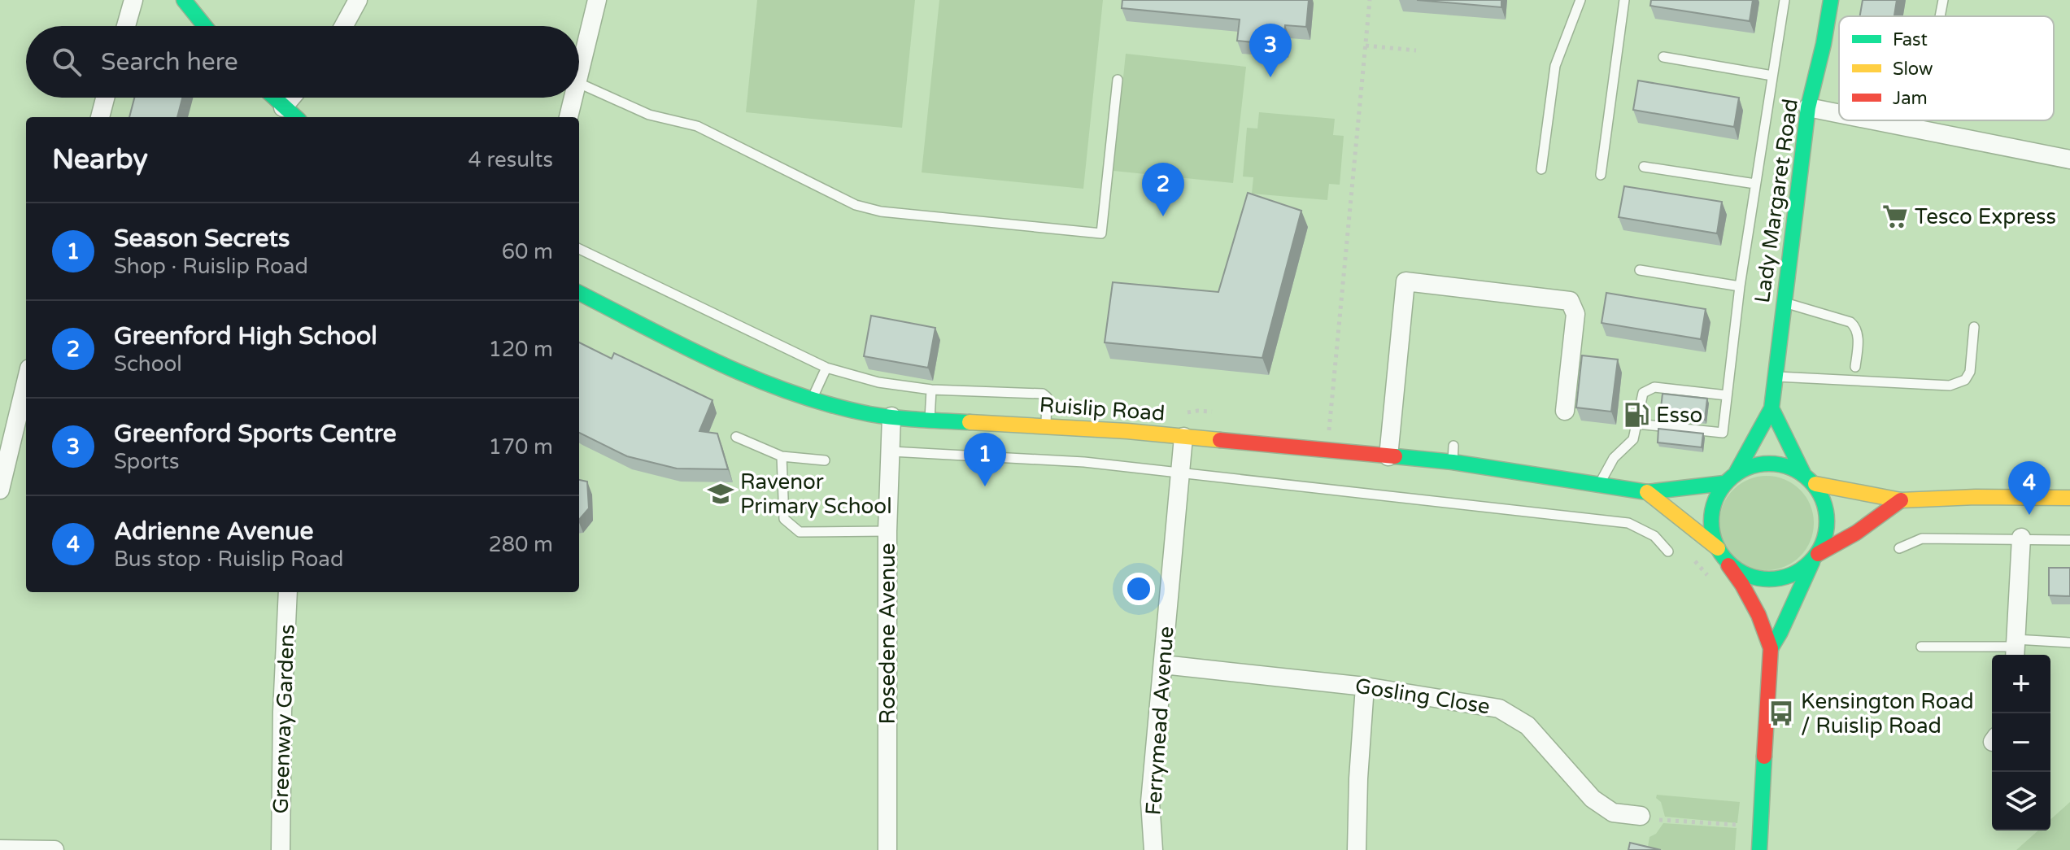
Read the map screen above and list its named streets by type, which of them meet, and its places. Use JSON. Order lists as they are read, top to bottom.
{
  "streets": {
    "main road": ["Lady Margaret Road", "Ruislip Road"],
    "street": [
      "Rosedene Avenue",
      "Gosling Close",
      "Greenway Gardens",
      "Ferrymead Avenue"
    ]
  },
  "crossings": [
    ["Lady Margaret Road", "Ruislip Road"],
    ["Ruislip Road", "Rosedene Avenue"],
    ["Ruislip Road", "Ferrymead Avenue"],
    ["Gosling Close", "Ferrymead Avenue"]
  ],
  "places": {
    "supermarket": ["Tesco Express"],
    "fuel station": ["Esso"],
    "school or university": ["Ravenor Primary School"],
    "bus stop": ["Kensington Road / Ruislip Road"]
  },
  "legend": ["Fast", "Slow", "Jam"],
  "page": {
    "pins": [
      "3",
      "2",
      "1",
      "4"
    ],
    "search": "Search here",
    "heading": ["Nearby", "4 results"],
    "list": [
      {
        "mark": "1",
        "name": "Season Secrets",
        "note": "Shop · Ruislip Road",
        "value": "60 m"
      },
      {
        "mark": "2",
        "name": "Greenford High School",
        "note": "School",
        "value": "120 m"
      },
      {
        "mark": "3",
        "name": "Greenford Sports Centre",
        "note": "Sports",
        "value": "170 m"
      },
      {
        "mark": "4",
        "name": "Adrienne Avenue",
        "note": "Bus stop · Ruislip Road",
        "value": "280 m"
      }
    ],
    "map_buttons": ["+", "−"]
  }
}
